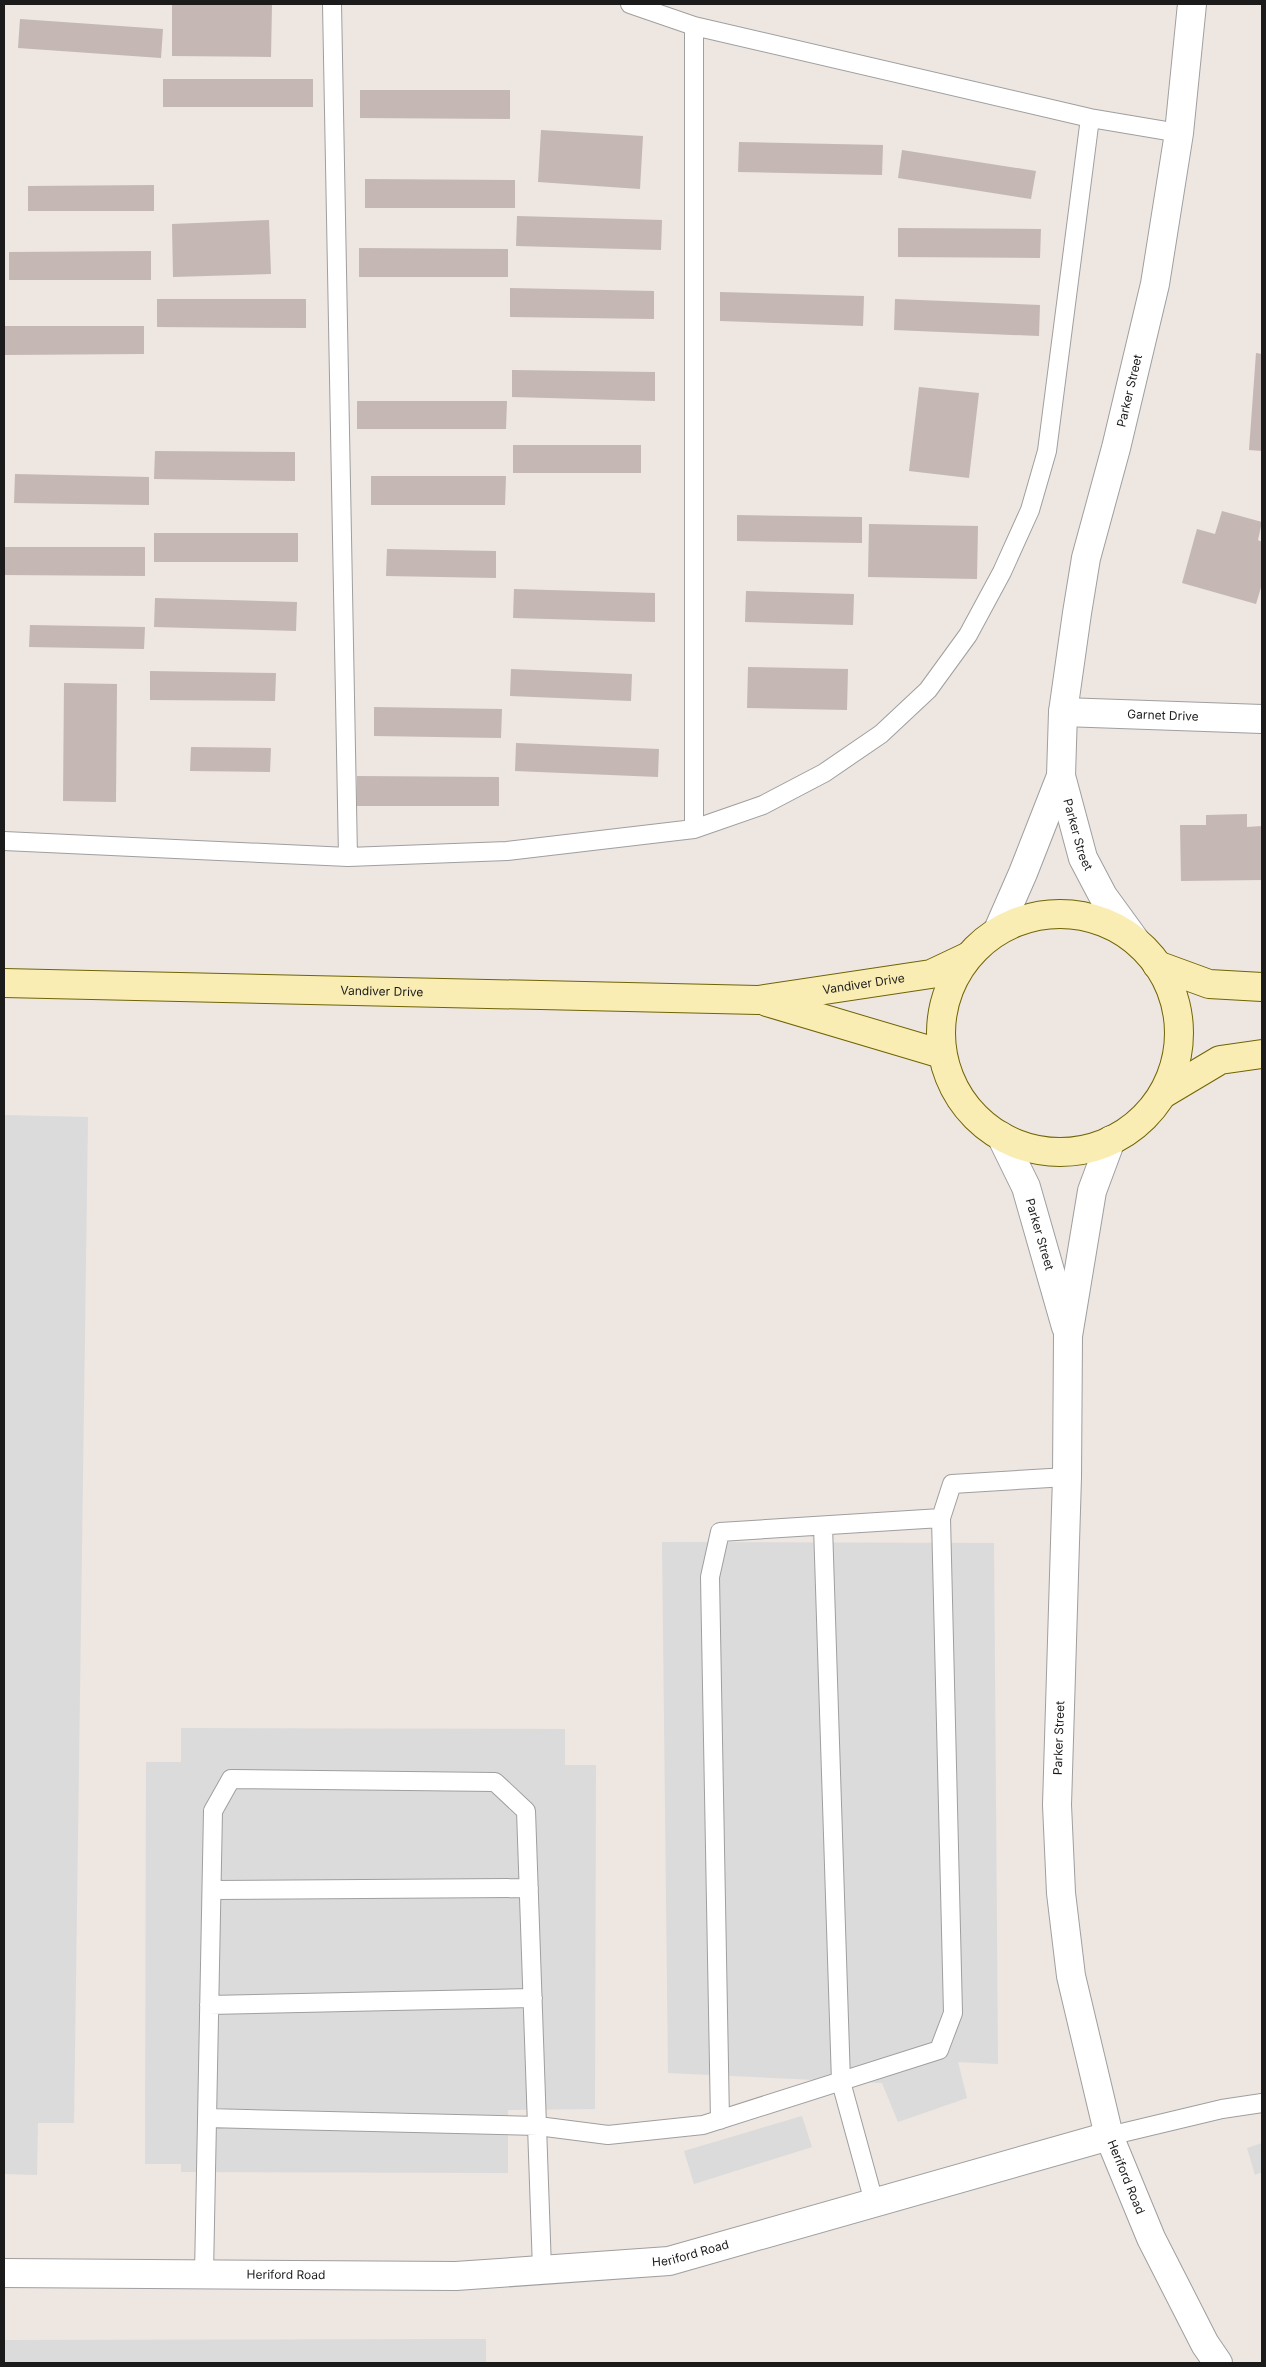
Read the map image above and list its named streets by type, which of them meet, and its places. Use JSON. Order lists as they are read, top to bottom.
{
  "streets": {
    "main road": ["Vandiver Drive"],
    "street": ["Parker Street", "Garnet Drive", "Heriford Road"]
  },
  "crossings": [
    ["Parker Street", "Garnet Drive"],
    ["Parker Street", "Heriford Road"]
  ]
}
